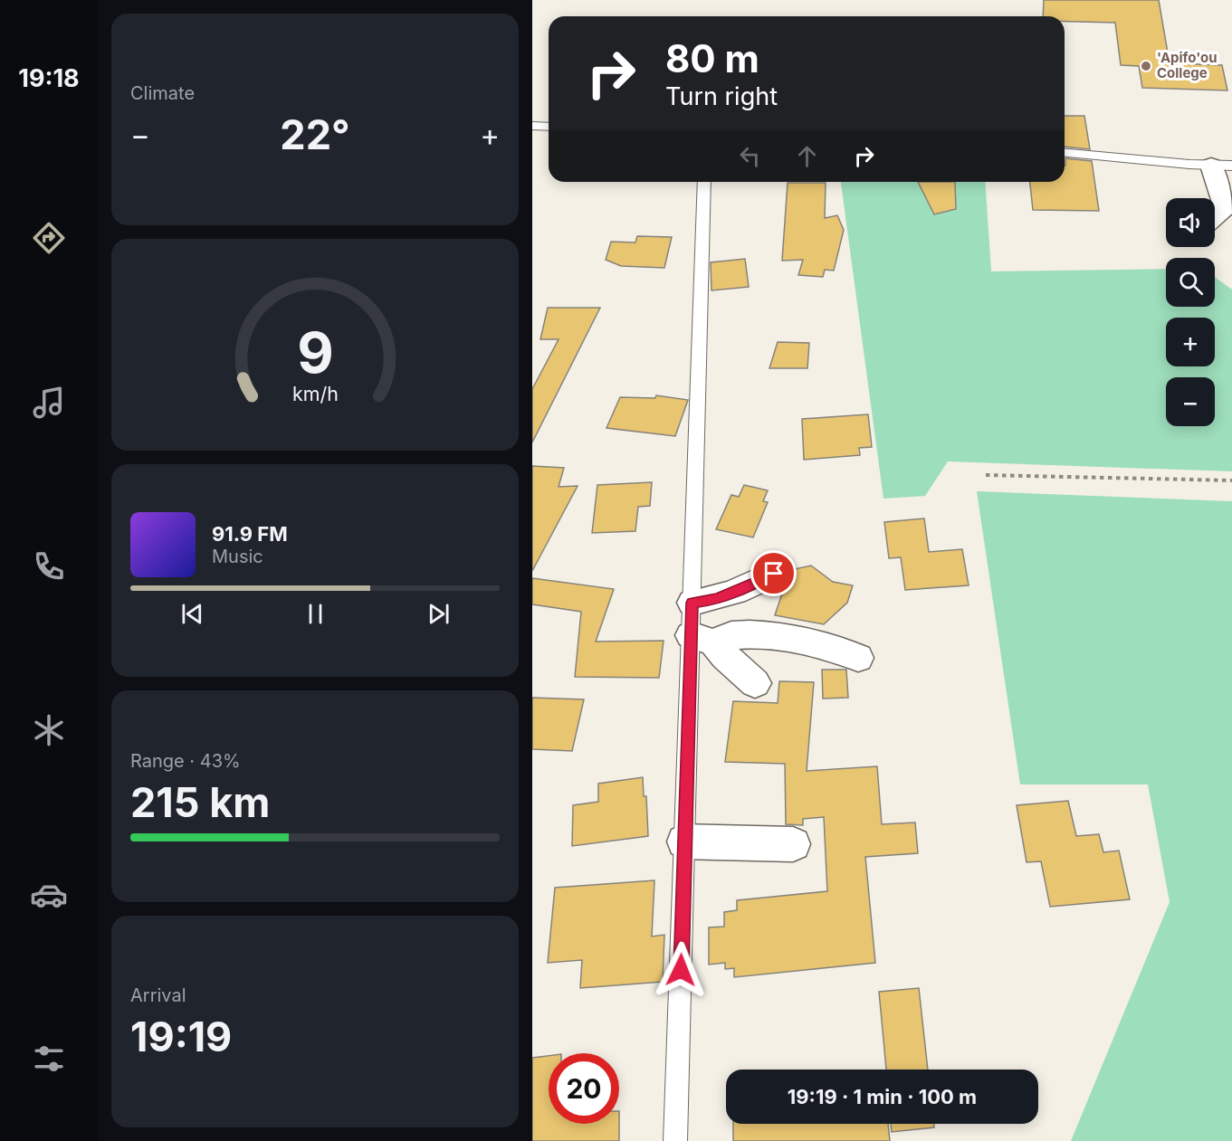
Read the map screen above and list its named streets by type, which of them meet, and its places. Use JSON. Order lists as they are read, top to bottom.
{
  "places": ["'Apifo'ou College"],
  "page": {
    "tabs": "19:18",
    "tile": [
      "Climate",
      ["Range · 43%", "215 km"],
      ["Arrival", "19:19"]
    ],
    "turn": ["80 m", "Turn right"],
    "heat": ["−", "22°", "+"],
    "map_buttons": ["+", "−"],
    "song": ["91.9 FM", "Music"],
    "limit": "20",
    "trip": "19:19 · 1 min · 100 m",
    "gauge": ["9", "km/h"]
  }
}
